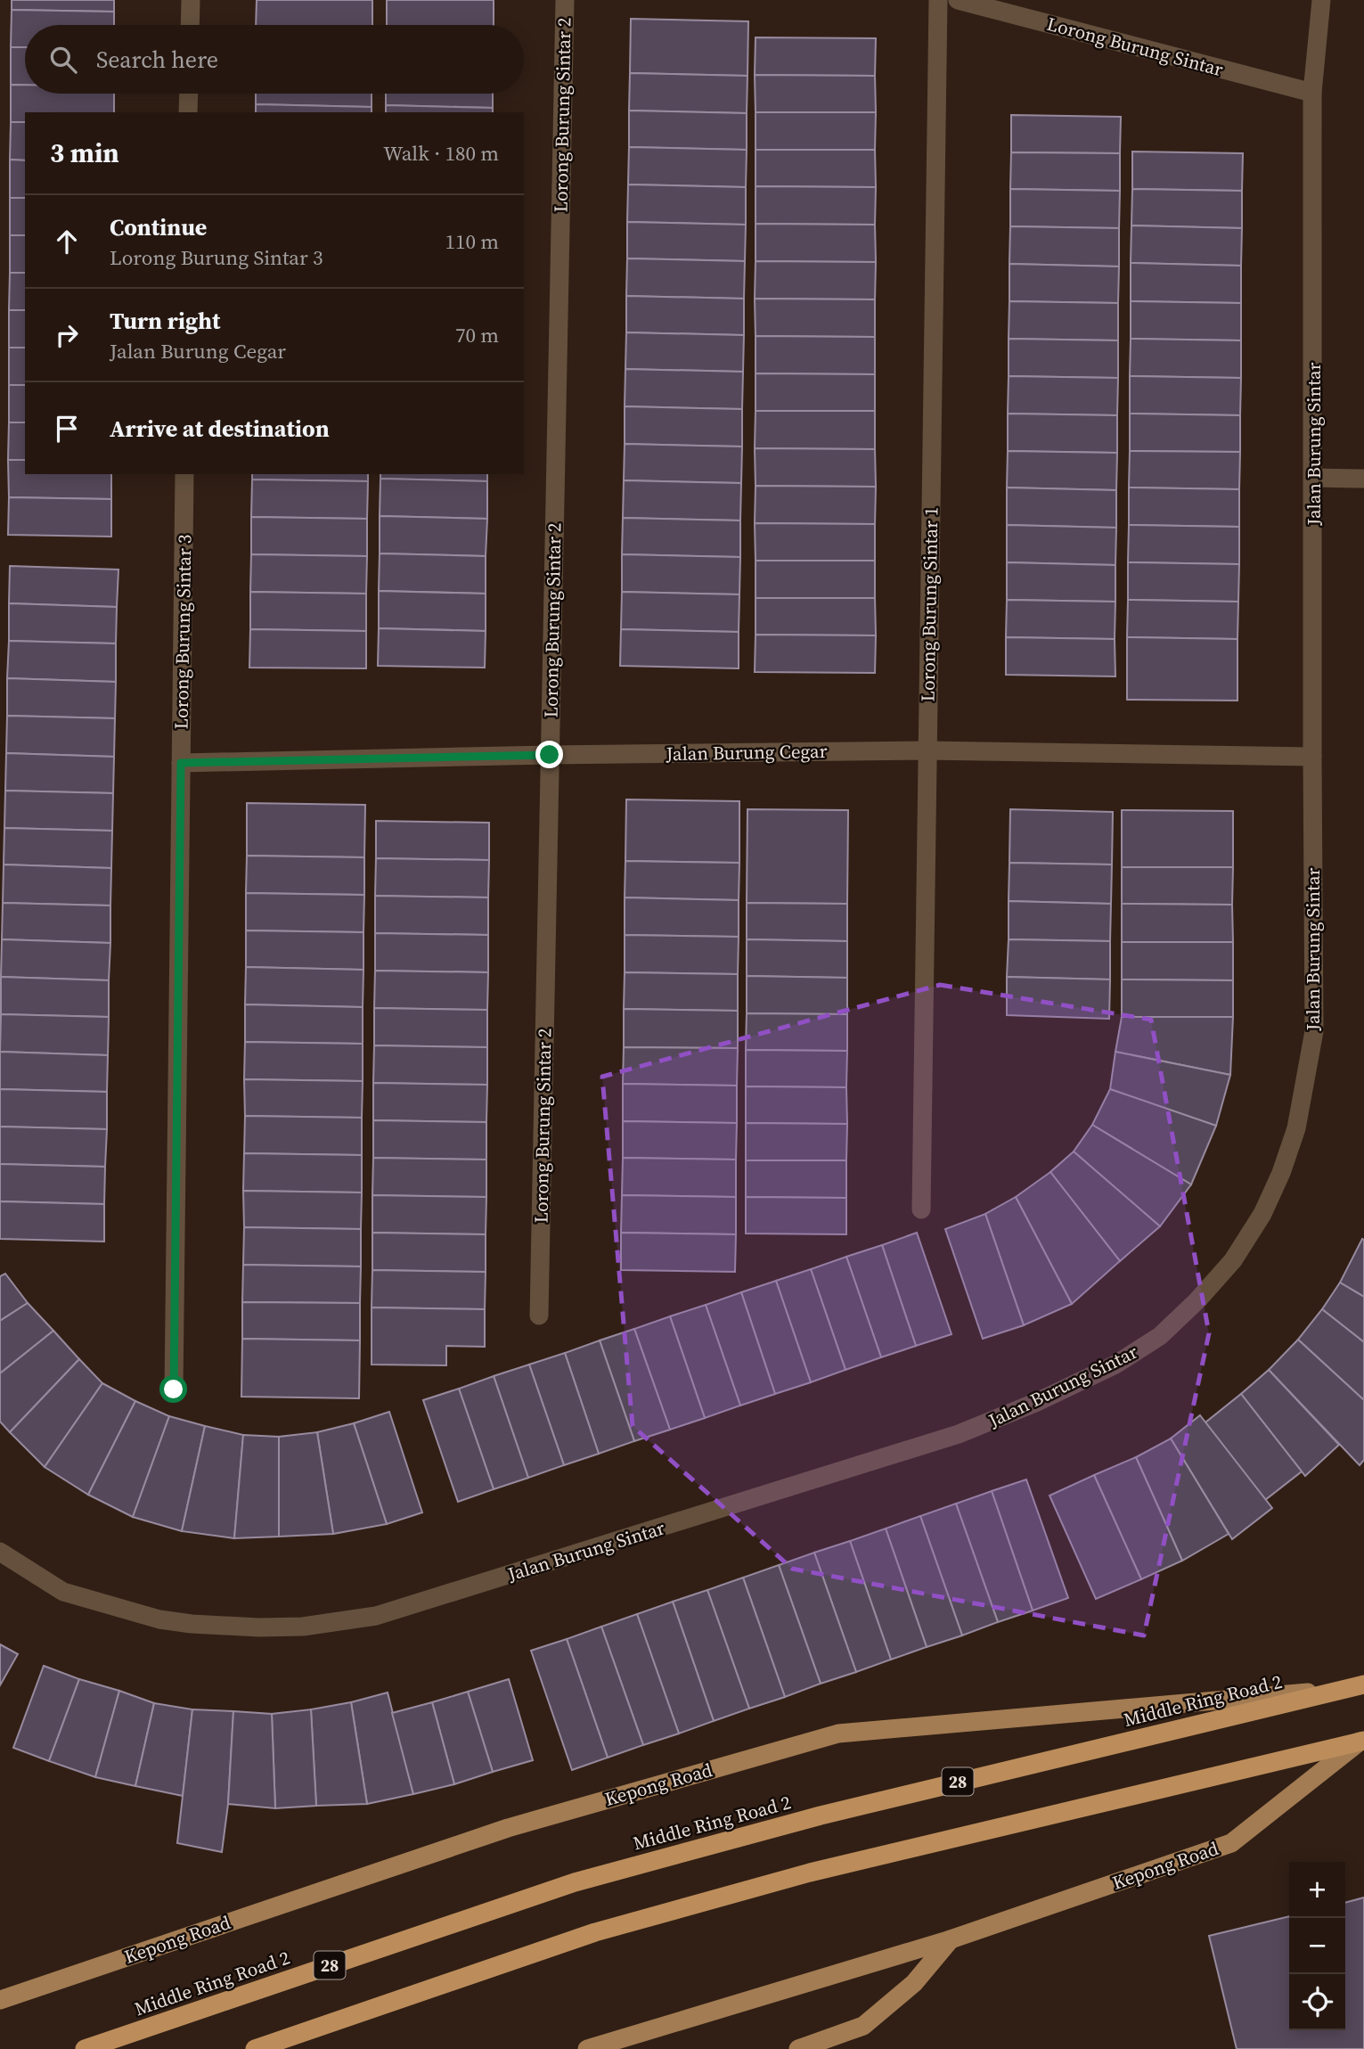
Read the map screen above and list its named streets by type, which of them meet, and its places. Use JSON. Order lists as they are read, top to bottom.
{
  "streets": {
    "highway": ["Middle Ring Road 2", "28"],
    "main road": ["Kepong Road"],
    "street": [
      "Lorong Burung Sintar",
      "Lorong Burung Sintar 2",
      "Jalan Burung Sintar",
      "Lorong Burung Sintar 1",
      "Lorong Burung Sintar 3",
      "Jalan Burung Cegar"
    ]
  },
  "crossings": [
    ["Lorong Burung Sintar", "Jalan Burung Sintar"],
    ["Lorong Burung Sintar 2", "Jalan Burung Cegar"],
    ["Jalan Burung Sintar", "Jalan Burung Cegar"],
    ["Lorong Burung Sintar 1", "Jalan Burung Cegar"],
    ["Lorong Burung Sintar 3", "Jalan Burung Cegar"],
    ["Middle Ring Road 2", "Kepong Road"]
  ],
  "page": {
    "search": "Search here",
    "heading": ["3 min", "Walk · 180 m"],
    "list": [
      ["Continue", "Lorong Burung Sintar 3", "110 m"],
      ["Turn right", "Jalan Burung Cegar", "70 m"],
      "Arrive at destination"
    ],
    "map_buttons": ["+", "−"]
  }
}
